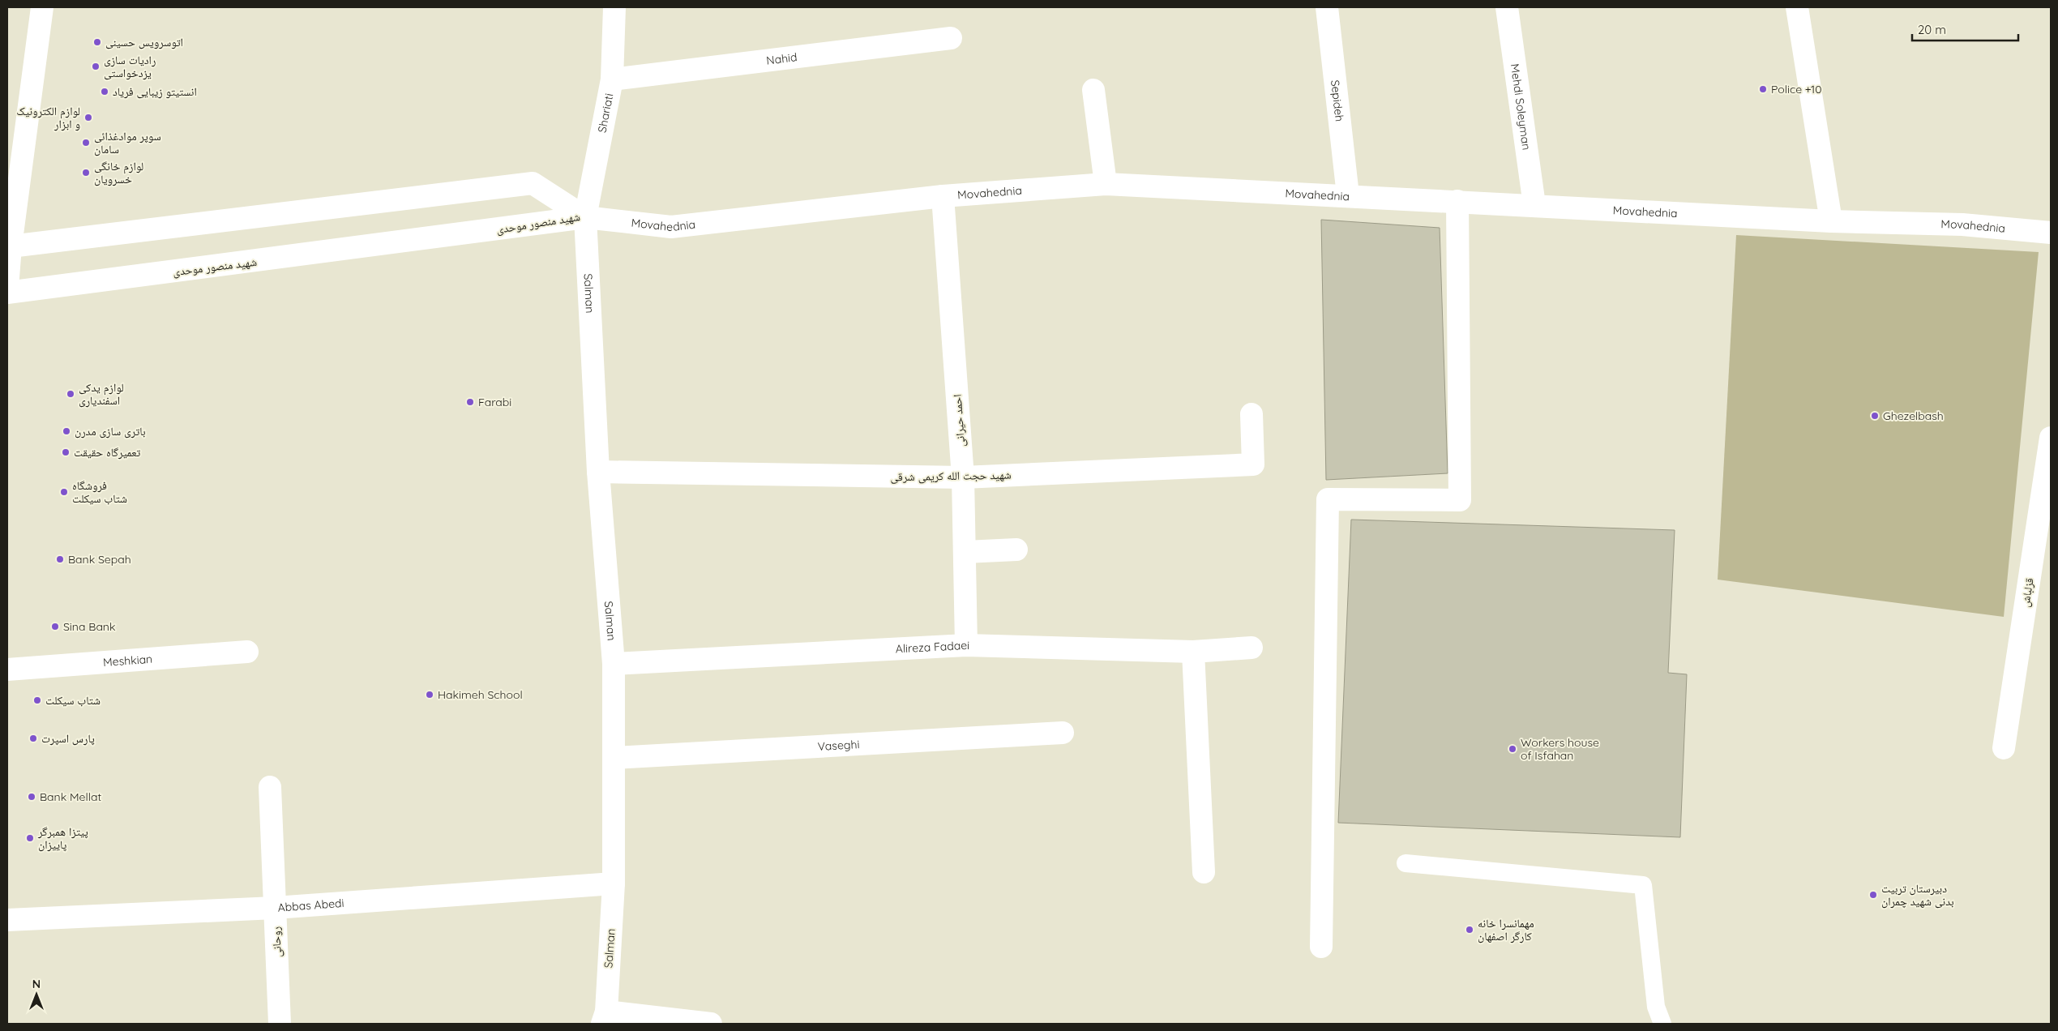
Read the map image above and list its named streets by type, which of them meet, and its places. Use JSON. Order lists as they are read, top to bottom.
{
  "streets": {
    "street": [
      "Nahid",
      "Sepideh",
      "Mehdi Soleyman",
      "Shariati",
      "Movahednia",
      "شهید منصور موحدی",
      "Salman",
      "احمد حیرانی",
      "شهید حجت الله کریمی شرقی",
      "قزلباش",
      "Alireza Fadaei",
      "Meshkian",
      "Vaseghi",
      "Abbas Abedi",
      "روحانی"
    ]
  },
  "crossings": [
    ["Nahid", "Shariati"],
    ["Sepideh", "Movahednia"],
    ["Mehdi Soleyman", "Movahednia"],
    ["Shariati", "Movahednia"],
    ["Shariati", "شهید منصور موحدی"],
    ["Shariati", "Salman"],
    ["Movahednia", "شهید منصور موحدی"],
    ["Movahednia", "Salman"],
    ["Movahednia", "احمد حیرانی"],
    ["شهید منصور موحدی", "Salman"],
    ["Salman", "شهید حجت الله کریمی شرقی"],
    ["Salman", "Alireza Fadaei"],
    ["Salman", "Vaseghi"],
    ["Salman", "Abbas Abedi"],
    ["احمد حیرانی", "شهید حجت الله کریمی شرقی"],
    ["احمد حیرانی", "Alireza Fadaei"],
    ["Abbas Abedi", "روحانی"]
  ],
  "places": [
    "اتوسرویس حسینی",
    "رادیات سازی یزدخواستی",
    "Police +10",
    "انستیتو زیبایی فریاد",
    "لوازم الکترونیک و ابزار",
    "سوپر موادغذائی سامان",
    "لوازم خانگی خسرویان",
    "لوازم یدکی اسفندیاری",
    "Farabi",
    "Ghezelbash",
    "باتری سازی مدرن",
    "تعمیرگاه حقیقت",
    "فروشگاه شتاب سیکلت",
    "Bank Sepah",
    "Sina Bank",
    "Hakimeh School",
    "شتاب سیکلت",
    "پارس اسپرت",
    "Workers house of Isfahan",
    "Bank Mellat",
    "پیتزا همبرگر پاییزان",
    "دبیرستان تربیت بدنی شهید چمران",
    "مهمانسرا خانه کارگر اصفهان"
  ],
  "scale_bar": "20 m",
  "north": "top"
}
